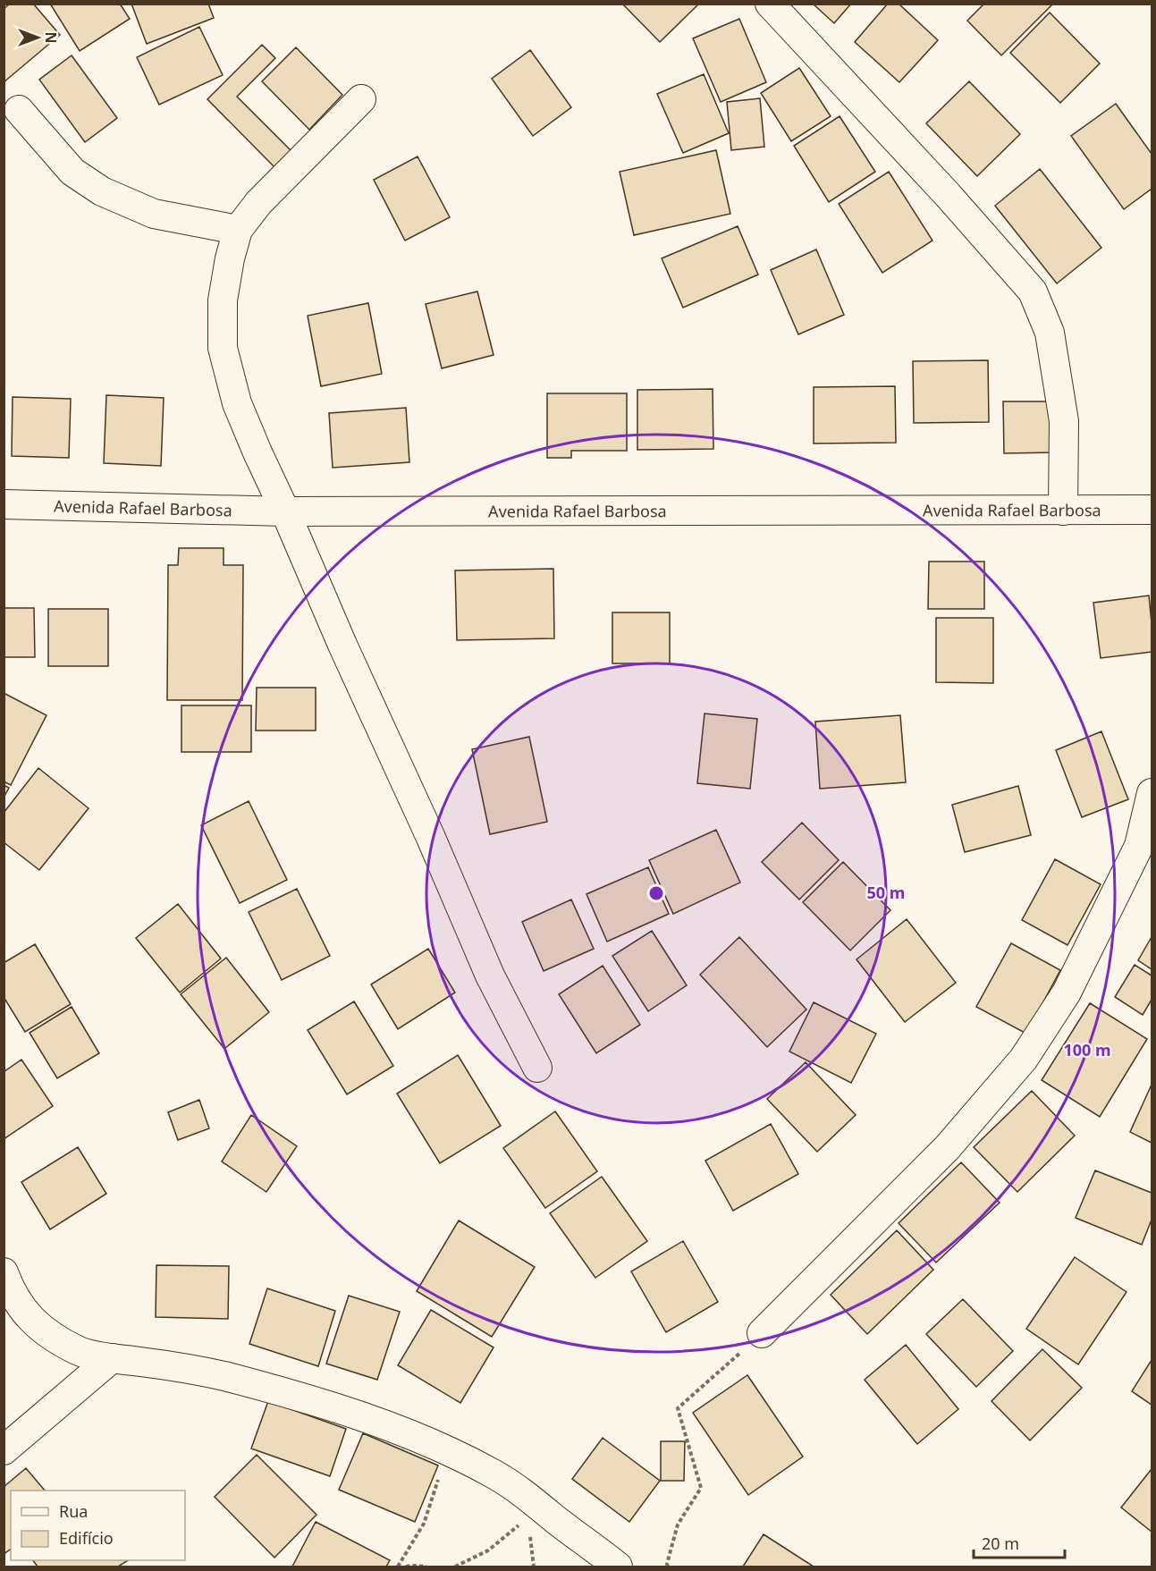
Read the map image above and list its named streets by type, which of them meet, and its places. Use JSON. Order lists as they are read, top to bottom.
{
  "streets": {
    "street": ["Avenida Rafael Barbosa"]
  },
  "legend": ["Rua", "Edifício"],
  "scale_bar": "20 m",
  "north": "right",
  "rings": ["50 m", "100 m"]
}
